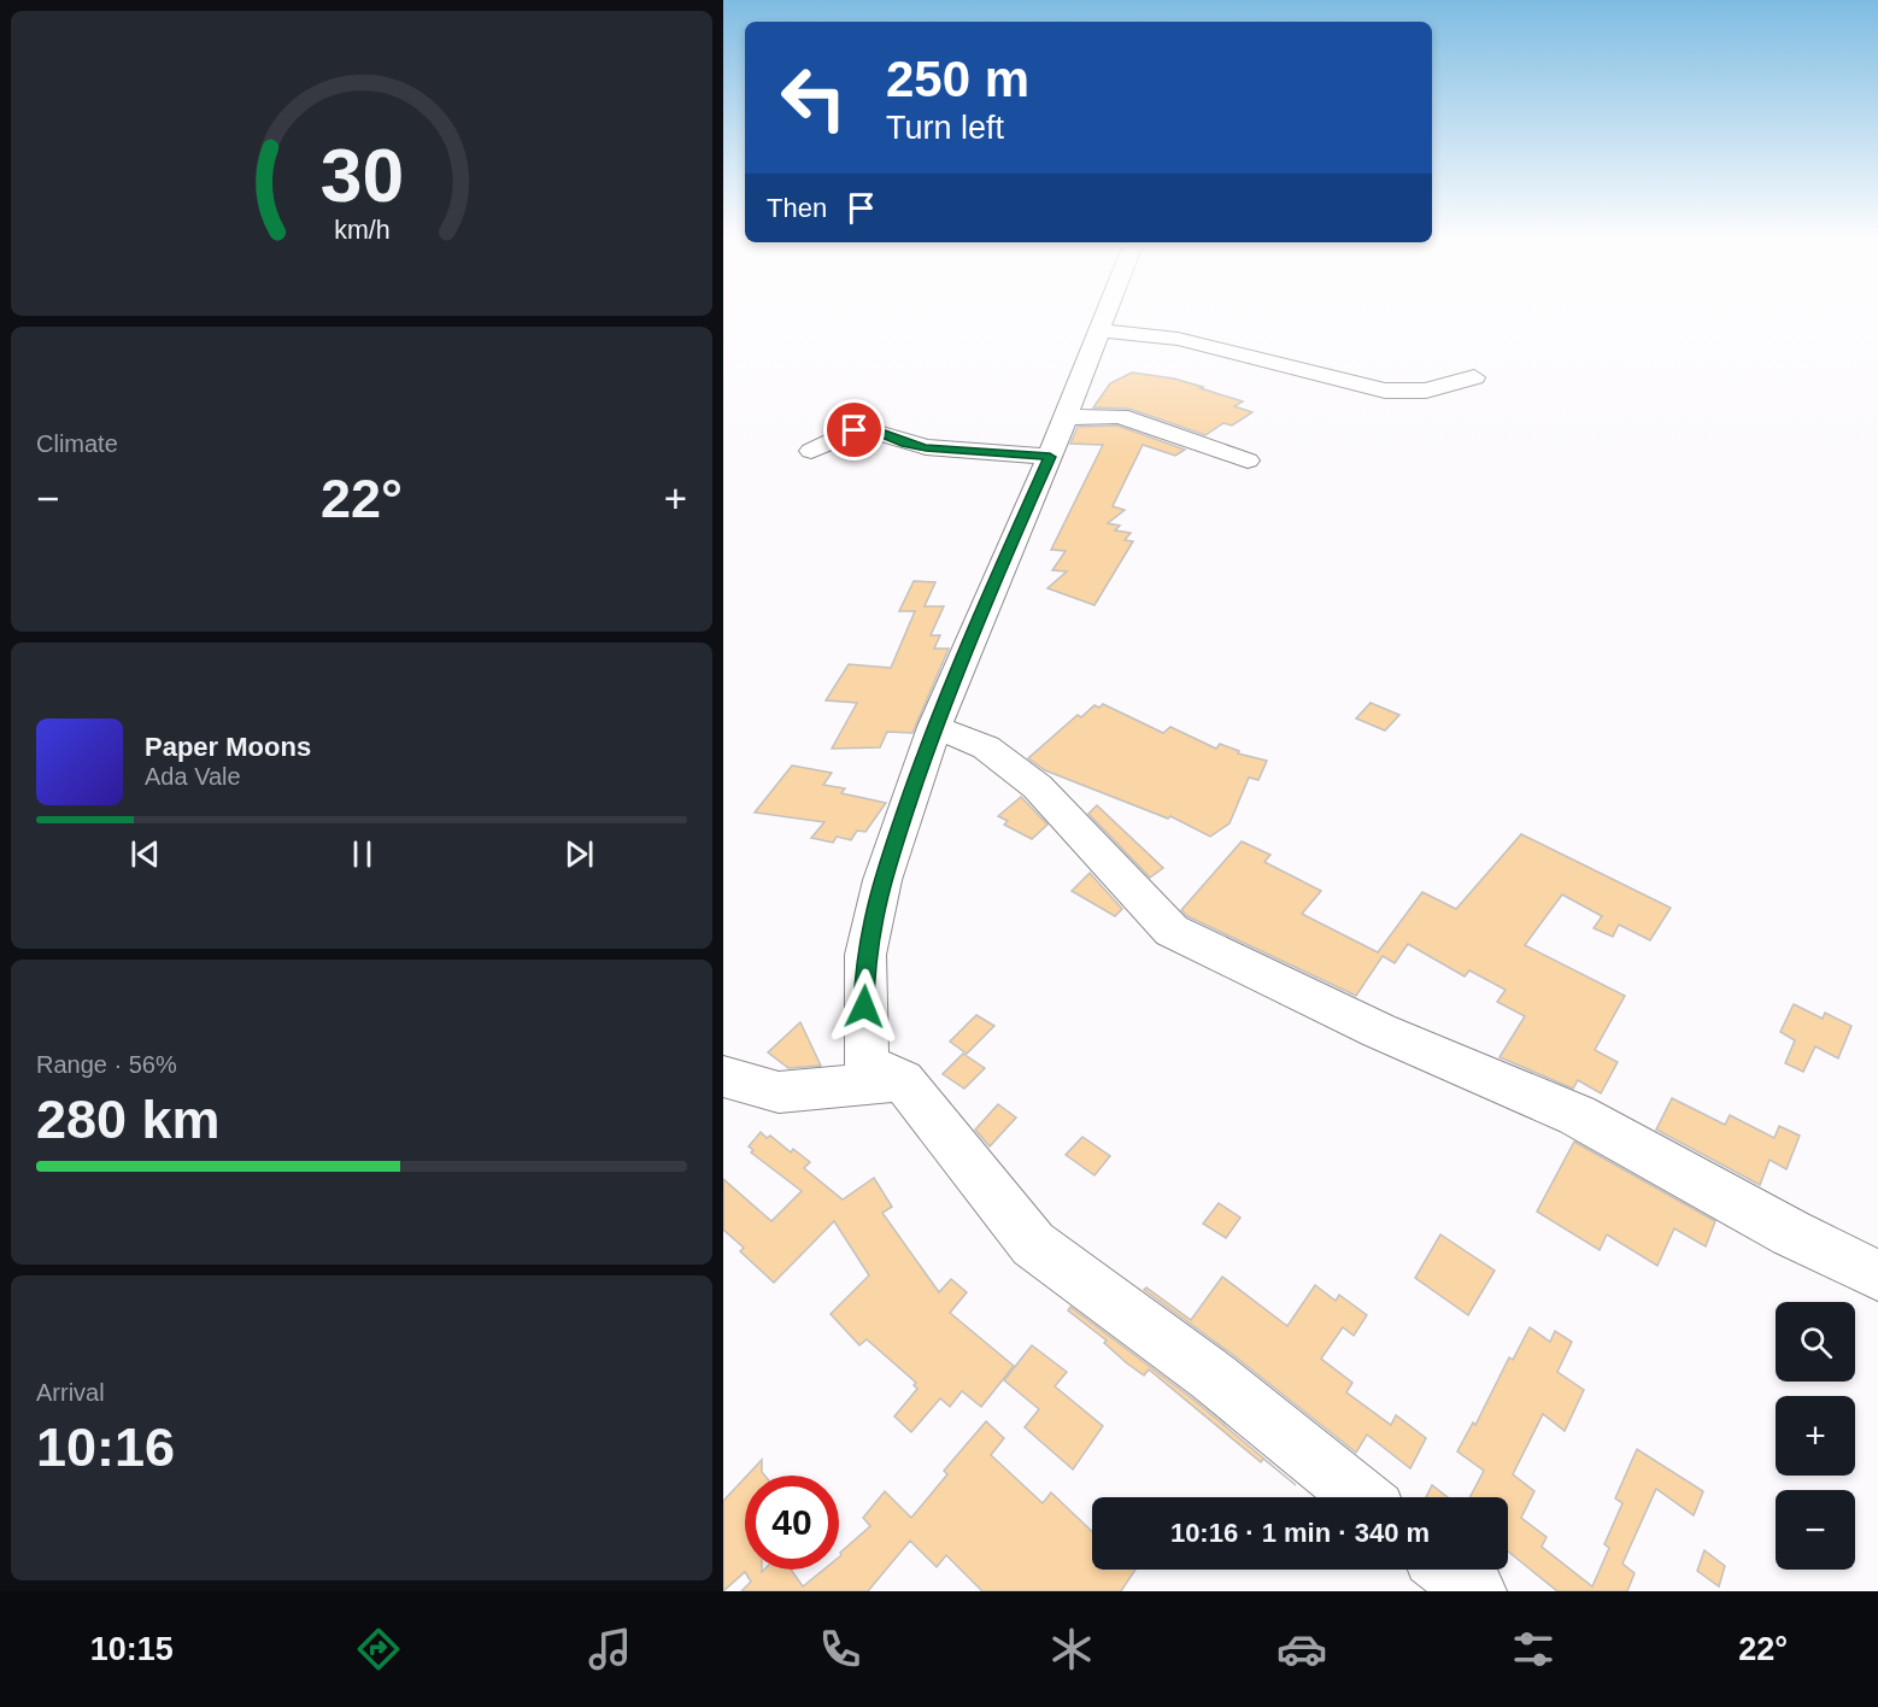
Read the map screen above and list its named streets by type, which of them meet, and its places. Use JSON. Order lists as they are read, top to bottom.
{
  "page": {
    "turn": ["250 m", "Turn left"],
    "then": "Then",
    "tile": [
      "Climate",
      ["Range · 56%", "280 km"],
      ["Arrival", "10:16"]
    ],
    "heat": ["−", "22°", "+"],
    "song": ["Paper Moons", "Ada Vale"],
    "map_buttons": ["+", "−"],
    "limit": "40",
    "trip": "10:16 · 1 min · 340 m",
    "tabs": ["10:15", "22°"],
    "gauge": ["30", "km/h"]
  }
}
